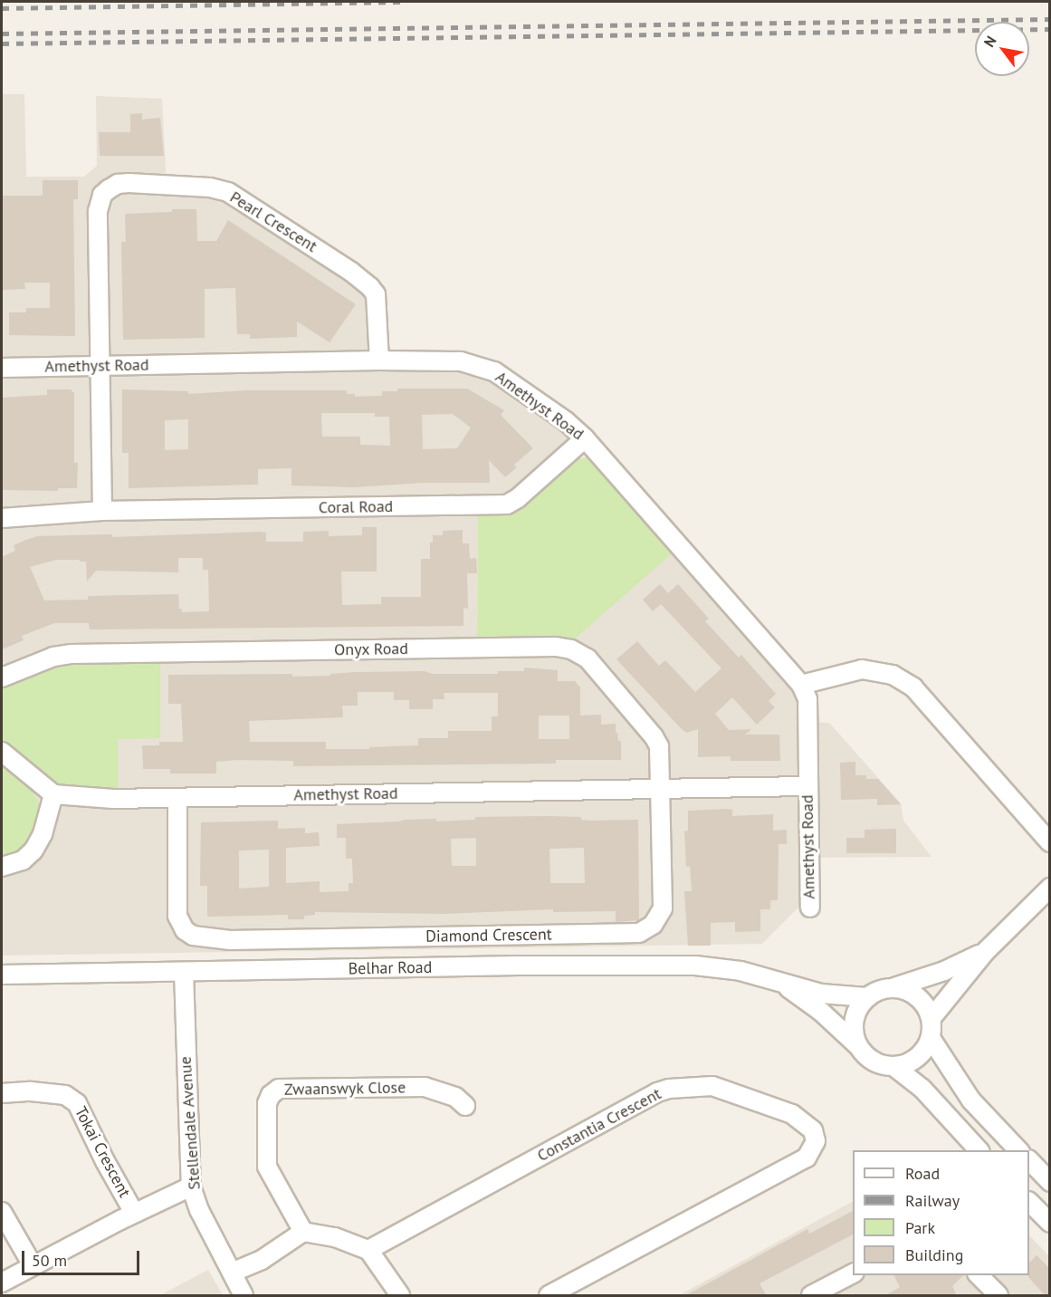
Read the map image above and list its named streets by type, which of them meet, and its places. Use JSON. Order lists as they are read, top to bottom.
{
  "streets": {
    "street": [
      "Pearl Crescent",
      "Amethyst Road",
      "Coral Road",
      "Onyx Road",
      "Diamond Crescent",
      "Belhar Road",
      "Zwaanswyk Close",
      "Stellendale Avenue",
      "Constantia Crescent",
      "Tokai Crescent"
    ]
  },
  "crossings": [
    ["Pearl Crescent", "Amethyst Road"],
    ["Amethyst Road", "Coral Road"],
    ["Amethyst Road", "Onyx Road"],
    ["Amethyst Road", "Diamond Crescent"],
    ["Onyx Road", "Diamond Crescent"],
    ["Belhar Road", "Stellendale Avenue"],
    ["Stellendale Avenue", "Tokai Crescent"]
  ],
  "legend": [
    "Road",
    "Railway",
    "Park",
    "Building"
  ],
  "scale_bar": "50 m",
  "north": "top left"
}
